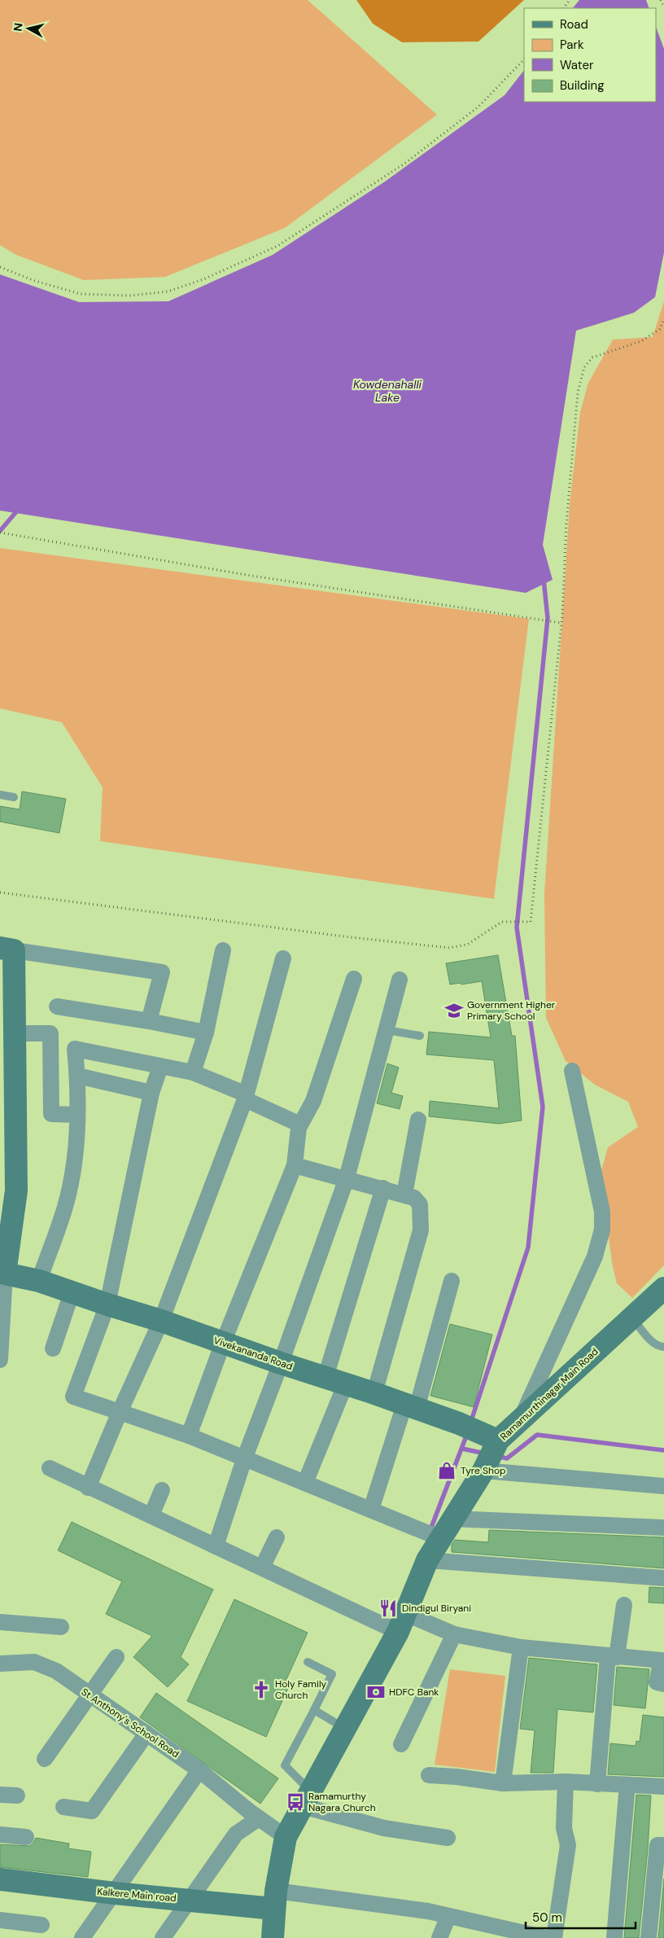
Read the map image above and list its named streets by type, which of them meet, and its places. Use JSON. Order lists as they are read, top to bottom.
{
  "streets": {
    "street": [
      "Vivekananda Road",
      "Ramamurthinagar Main Road",
      "St Anthony's School Road",
      "Kalkere Main road"
    ]
  },
  "crossings": [
    ["Vivekananda Road", "Ramamurthinagar Main Road"],
    ["Ramamurthinagar Main Road", "St Anthony's School Road"],
    ["Ramamurthinagar Main Road", "Kalkere Main road"]
  ],
  "water": ["Kowdenahalli Lake"],
  "places": {
    "school or university": ["Government Higher Primary School"],
    "shop": ["Tyre Shop"],
    "restaurant": ["Dindigul Biryani"],
    "church": ["Holy Family Church"],
    "bank": ["HDFC Bank"],
    "bus stop": ["Ramamurthy Nagara Church"]
  },
  "legend": [
    "Road",
    "Park",
    "Water",
    "Building"
  ],
  "scale_bar": "50 m",
  "north": "left"
}
